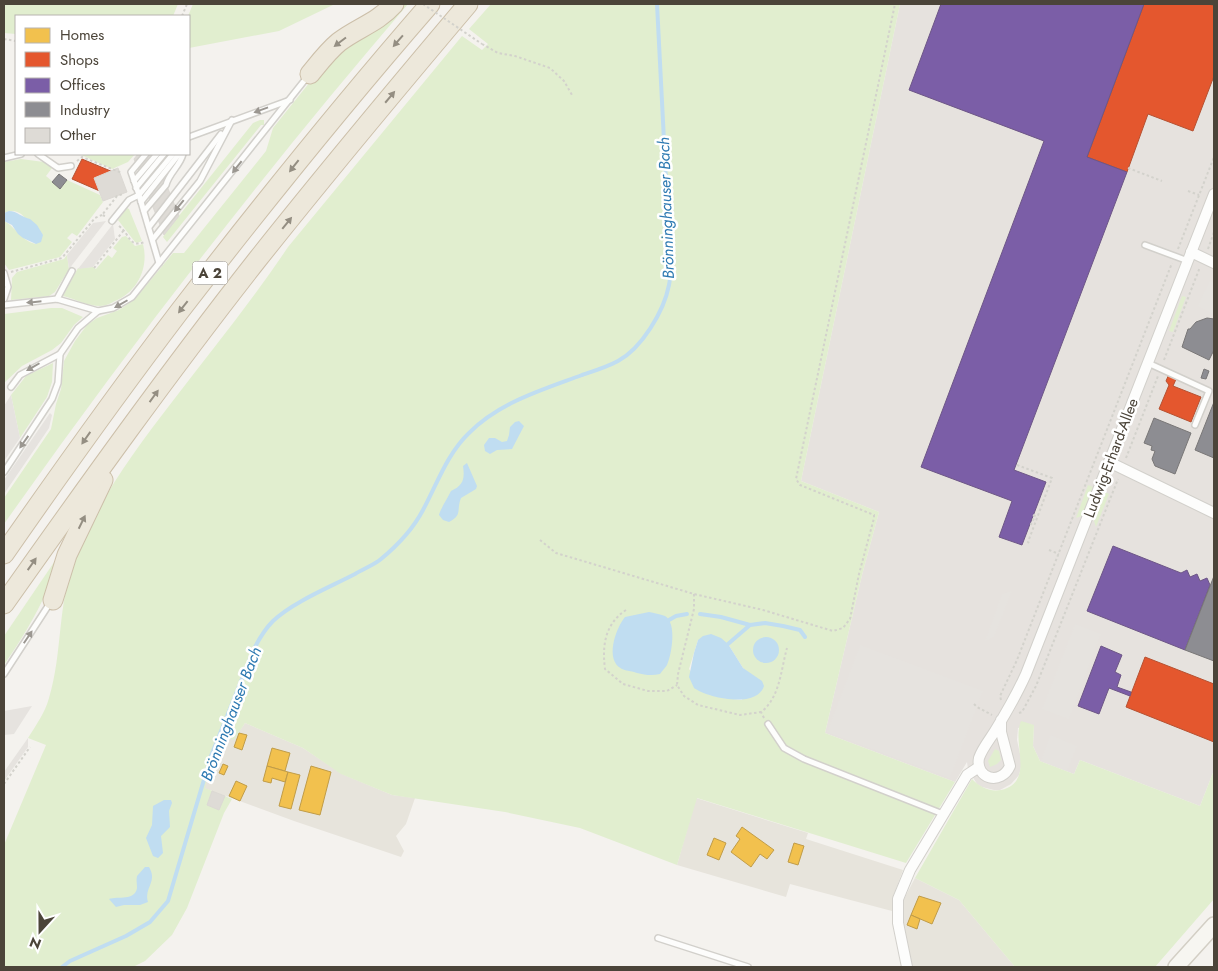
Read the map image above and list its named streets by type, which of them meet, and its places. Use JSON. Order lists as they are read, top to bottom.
{
  "streets": {
    "highway": ["A 2"],
    "street": ["Ludwig-Erhard-Allee"]
  },
  "water": ["Brönninghauser Bach"],
  "legend": [
    "Homes",
    "Shops",
    "Offices",
    "Industry",
    "Other"
  ],
  "north": "bottom"
}
